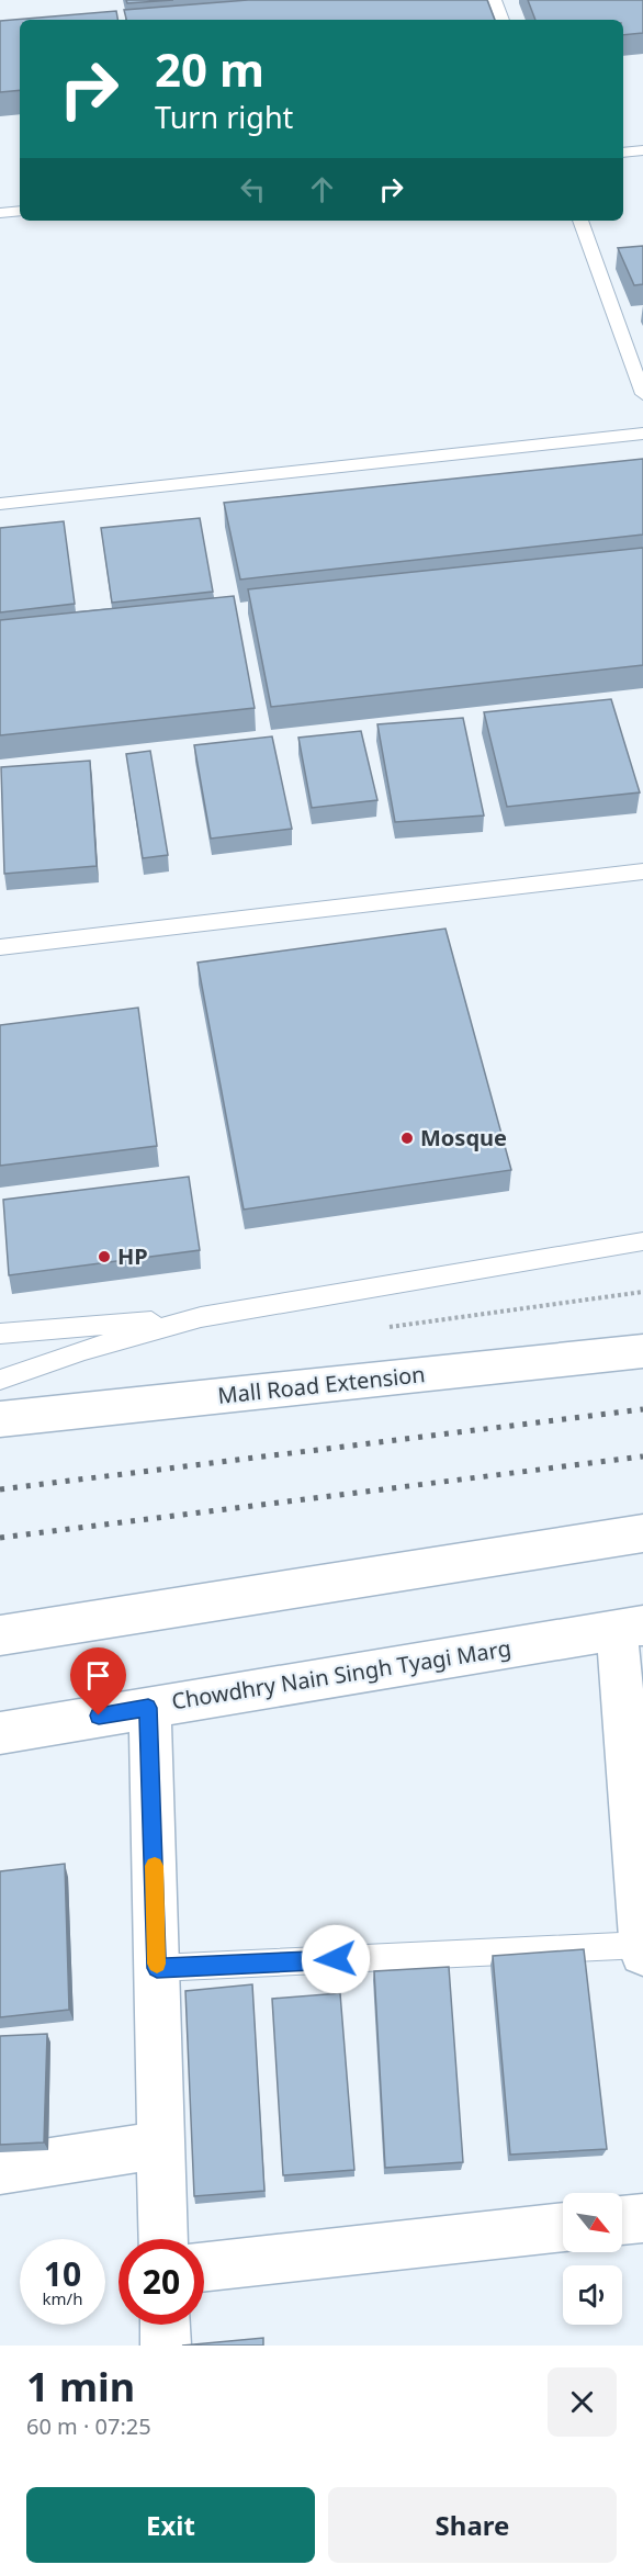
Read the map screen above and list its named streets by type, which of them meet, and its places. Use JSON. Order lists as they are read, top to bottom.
{
  "streets": {
    "street": ["Mall Road Extension", "Chowdhry Nain Singh Tyagi Marg"]
  },
  "places": ["Mosque", "HP"],
  "north": "bottom right",
  "page": {
    "turn": ["20 m", "Turn right"],
    "speed": "10 km/h",
    "limit": "20",
    "heading": ["1 min", "60 m · 07:25"],
    "buttons": ["Exit", "Share"]
  }
}
